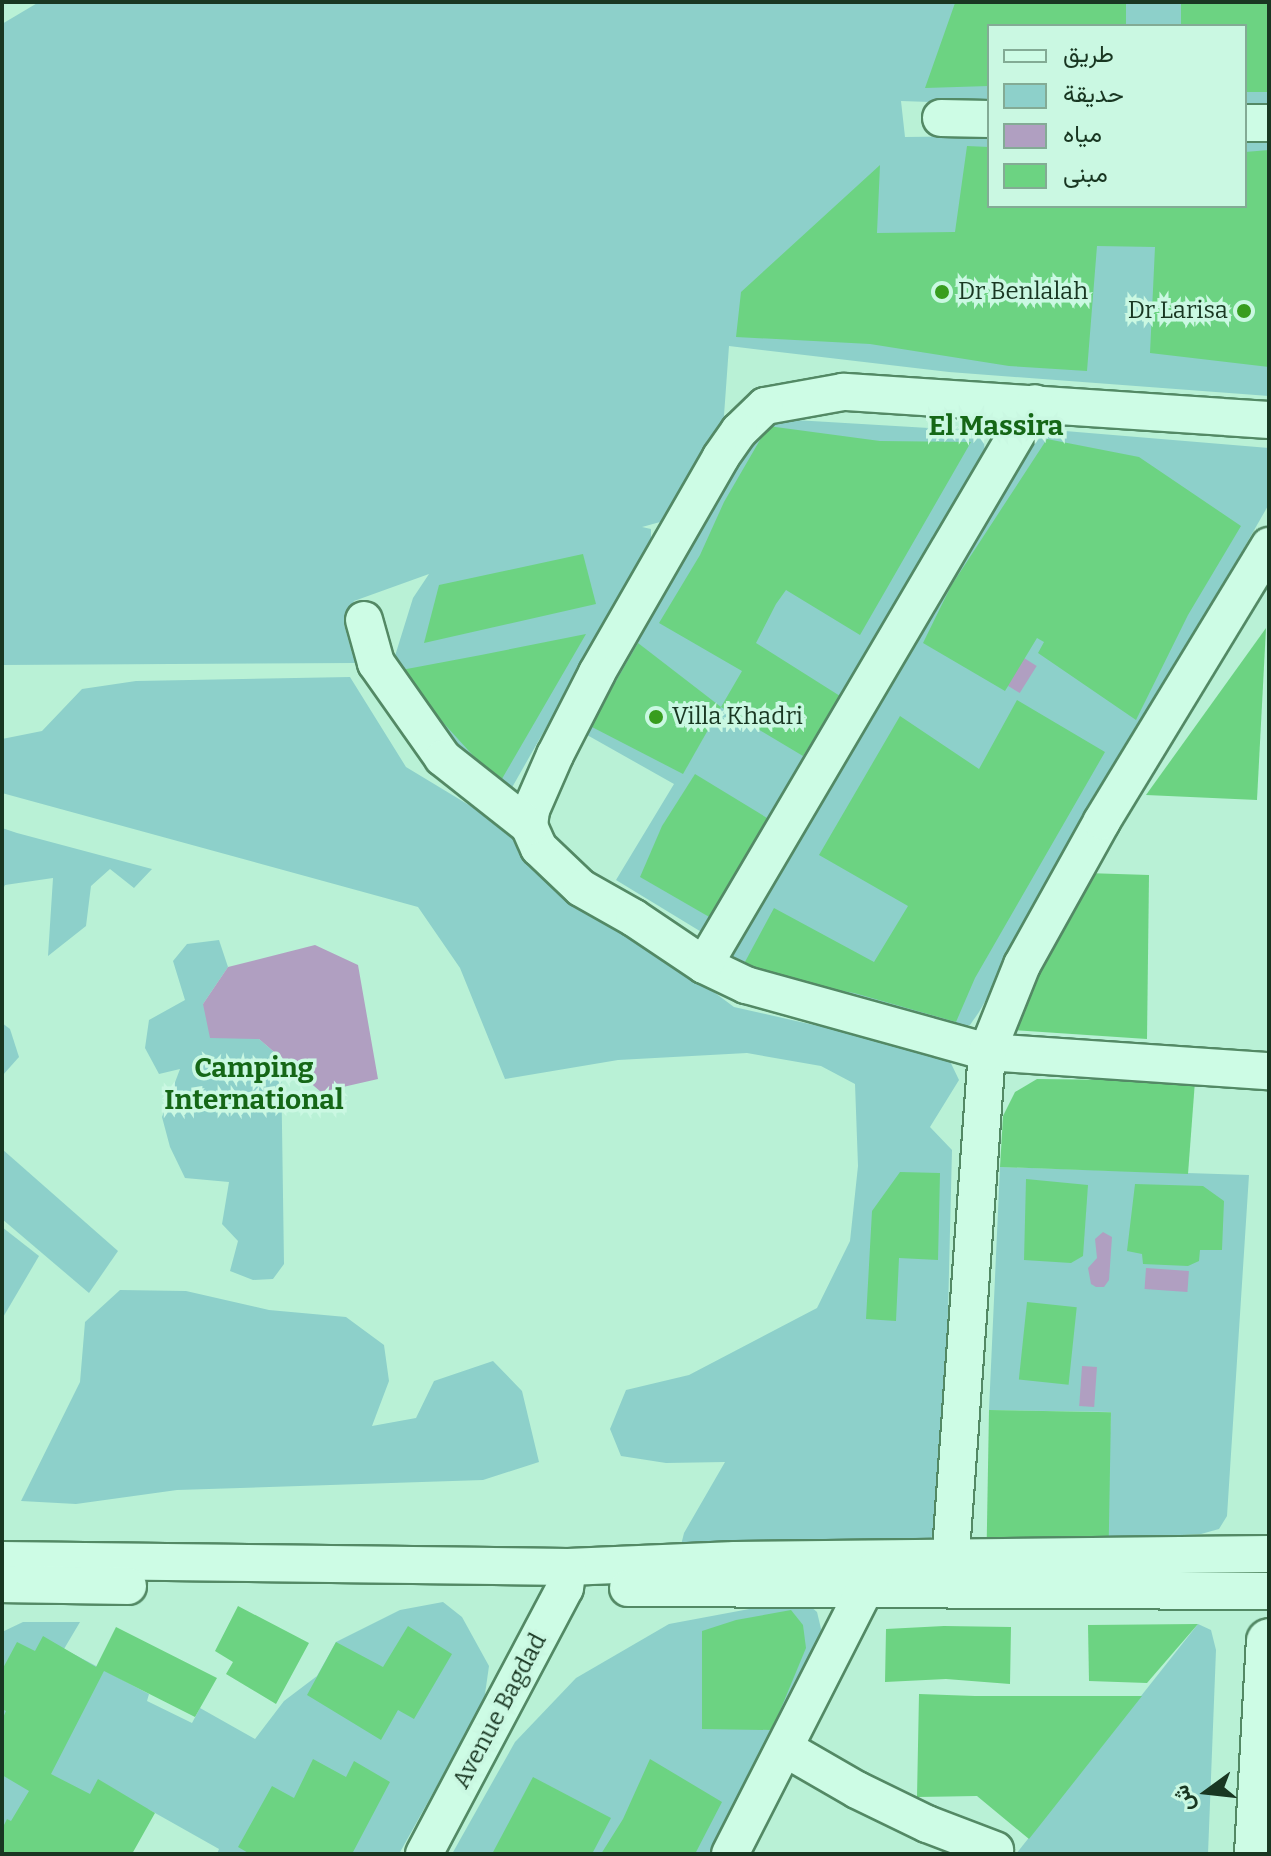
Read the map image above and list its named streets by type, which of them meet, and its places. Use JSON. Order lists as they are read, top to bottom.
{
  "streets": {
    "street": ["Avenue Bagdad"]
  },
  "districts": ["El Massira", "Camping International"],
  "places": ["Dr Benlalah", "Dr Larisa", "Villa Khadri"],
  "legend": [
    "طريق",
    "حديقة",
    "مياه",
    "مبنى"
  ],
  "north": "left"
}
